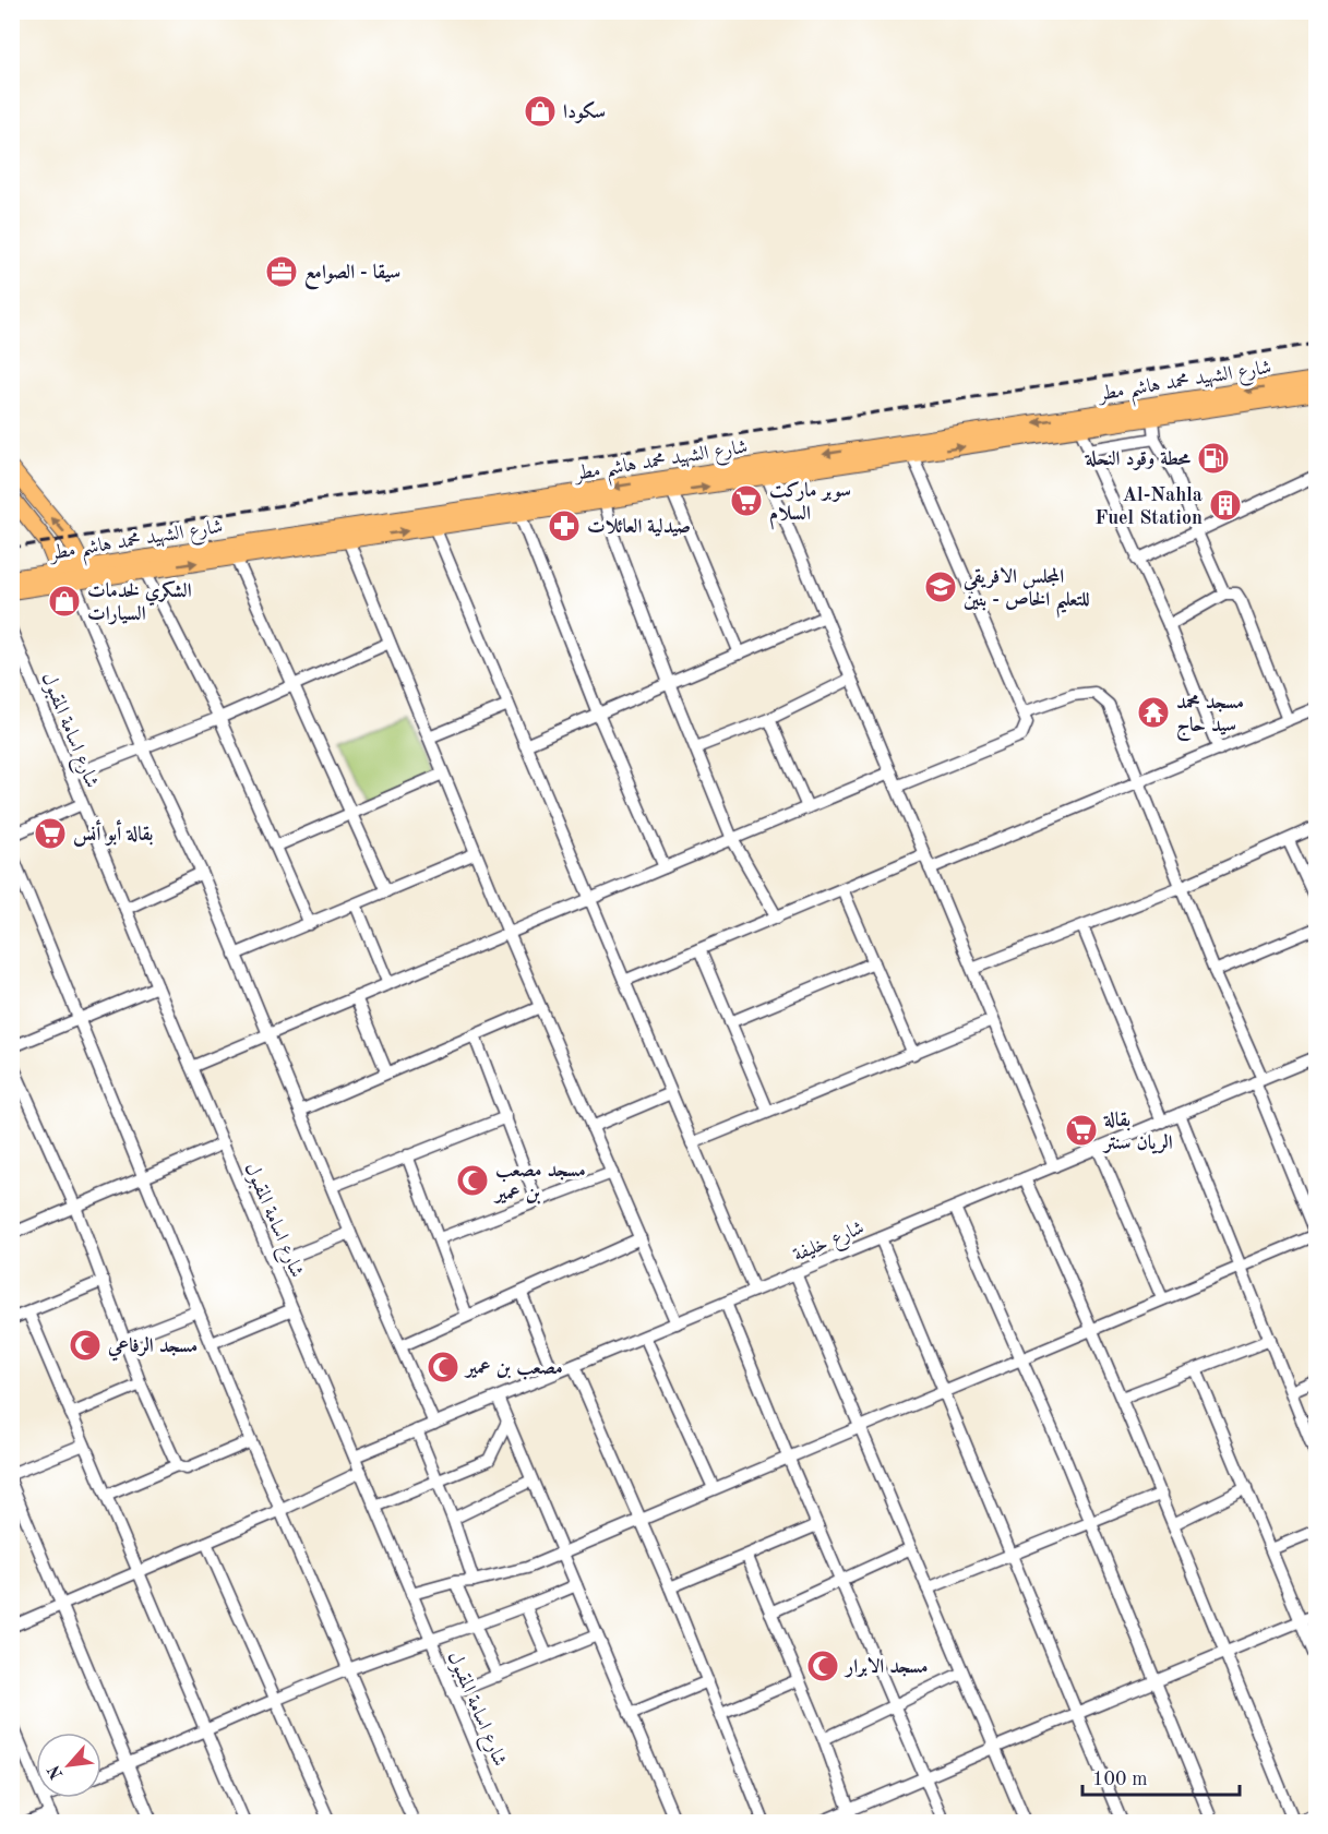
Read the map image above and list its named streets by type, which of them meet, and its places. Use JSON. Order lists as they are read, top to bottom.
{
  "streets": {
    "main road": ["شارع الشهيد محمد هاشم مطر"],
    "street": ["شارع اسامة المقبول", "شارع خليفة"]
  },
  "crossings": [
    ["شارع اسامة المقبول", "شارع خليفة"]
  ],
  "places": {
    "shop": ["سكودا", "الشكري لخدمات السيارات"],
    "office": ["سيقا - الصوامع"],
    "fuel station": ["محطة وقود النحلة"],
    "supermarket": ["سوبر ماركت السلام", "بقالة أبو أنس", "بقالة الريان سنتر"],
    "building": ["Al-Nahla Fuel Station"],
    "pharmacy": ["صيدلية العائلات"],
    "school or university": ["المجلس الافريقي للتعليم الخاص - بنين"],
    "temple": ["مسجد محمد سيد حاج"],
    "mosque": [
      "مسجد مصعب بن عمير",
      "مسجد الرفاعي",
      "مصعب بن عمير",
      "مسجد الابرار"
    ]
  },
  "scale_bar": "100 m",
  "north": "bottom left"
}
